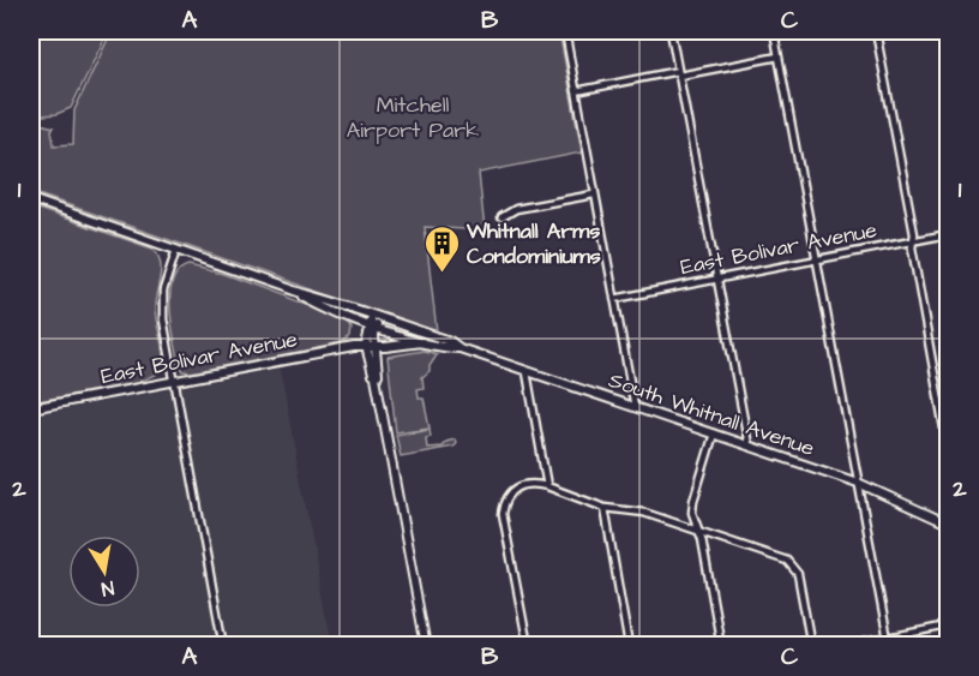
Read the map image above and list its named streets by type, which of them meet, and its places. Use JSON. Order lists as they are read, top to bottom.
{
  "streets": {
    "street": ["East Bolivar Avenue", "South Whitnall Avenue"]
  },
  "crossings": [
    ["East Bolivar Avenue", "South Whitnall Avenue"]
  ],
  "parks": ["Mitchell Airport Park"],
  "places": {
    "building": ["Whitnall Arms Condominiums"]
  },
  "north": "bottom",
  "grid": {
    "columns": ["A", "B", "C"],
    "rows": ["1", "2"]
  }
}
